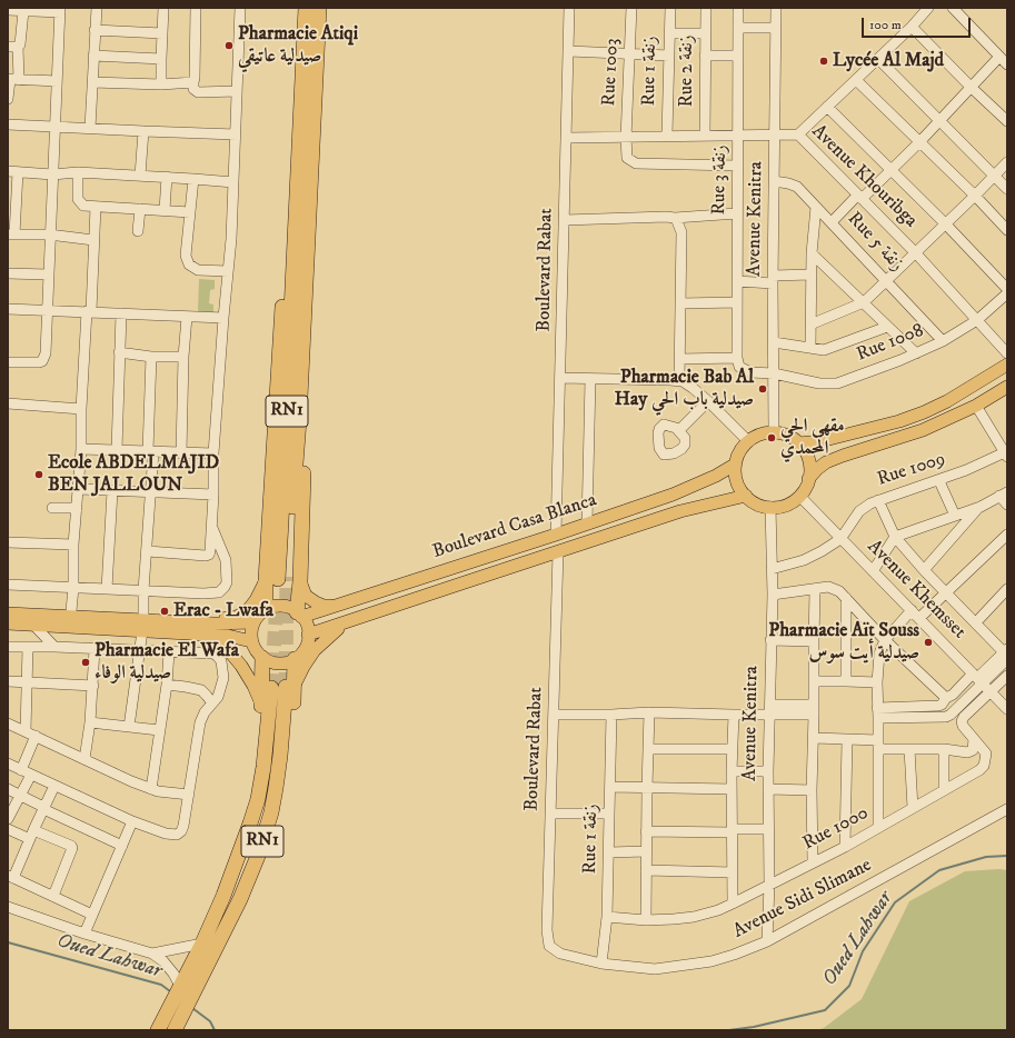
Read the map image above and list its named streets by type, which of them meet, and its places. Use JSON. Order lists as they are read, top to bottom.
{
  "streets": {
    "highway": ["RN1"],
    "main road": ["Boulevard Casa Blanca"],
    "street": [
      "Rue 1 زنقة",
      "Rue 2 زنقة",
      "Rue 1003",
      "Avenue Khouribga",
      "Rue 3 زنقة",
      "Avenue Kenitra",
      "Rue 5 زنقة",
      "Boulevard Rabat",
      "Rue 1008",
      "Rue 1009",
      "Avenue Khemsset",
      "Rue 1000",
      "Avenue Sidi Slimane"
    ]
  },
  "crossings": [
    ["Rue 1 زنقة", "Avenue Khouribga"],
    ["Rue 1 زنقة", "Rue 1000"],
    ["Rue 1 زنقة", "Avenue Sidi Slimane"],
    ["Rue 2 زنقة", "Avenue Khouribga"],
    ["Rue 1003", "Avenue Khouribga"],
    ["Rue 1003", "Rue 3 زنقة"],
    ["Avenue Khouribga", "Rue 3 زنقة"],
    ["Avenue Khouribga", "Avenue Kenitra"],
    ["Avenue Khouribga", "Boulevard Rabat"],
    ["Avenue Khouribga", "Rue 1008"],
    ["Avenue Kenitra", "Rue 5 زنقة"],
    ["Avenue Kenitra", "Rue 1008"],
    ["Avenue Kenitra", "Boulevard Casa Blanca"],
    ["Avenue Kenitra", "Avenue Khemsset"],
    ["Avenue Kenitra", "Rue 1000"],
    ["Avenue Kenitra", "Avenue Sidi Slimane"],
    ["Rue 5 زنقة", "Rue 1008"],
    ["Boulevard Rabat", "Boulevard Casa Blanca"],
    ["Boulevard Rabat", "Avenue Sidi Slimane"],
    ["Rue 1009", "Avenue Khemsset"],
    ["Boulevard Casa Blanca", "Avenue Khemsset"],
    ["Avenue Khemsset", "Rue 1000"]
  ],
  "water": ["Oued Lahwar"],
  "places": [
    "Pharmacie Atiqi صيدلية عاتيقي",
    "Lycée Al Majd",
    "Pharmacie Bab Al Hay صيدلية باب الحي",
    "مقهى الحي المحمدي",
    "Ecole ABDELMAJID BEN JALLOUN",
    "Erac - Lwafa",
    "Pharmacie Aït Souss صيدلية أيت سوس",
    "Pharmacie El Wafa صيدلية الوفاء"
  ],
  "scale_bar": "100 m"
}
